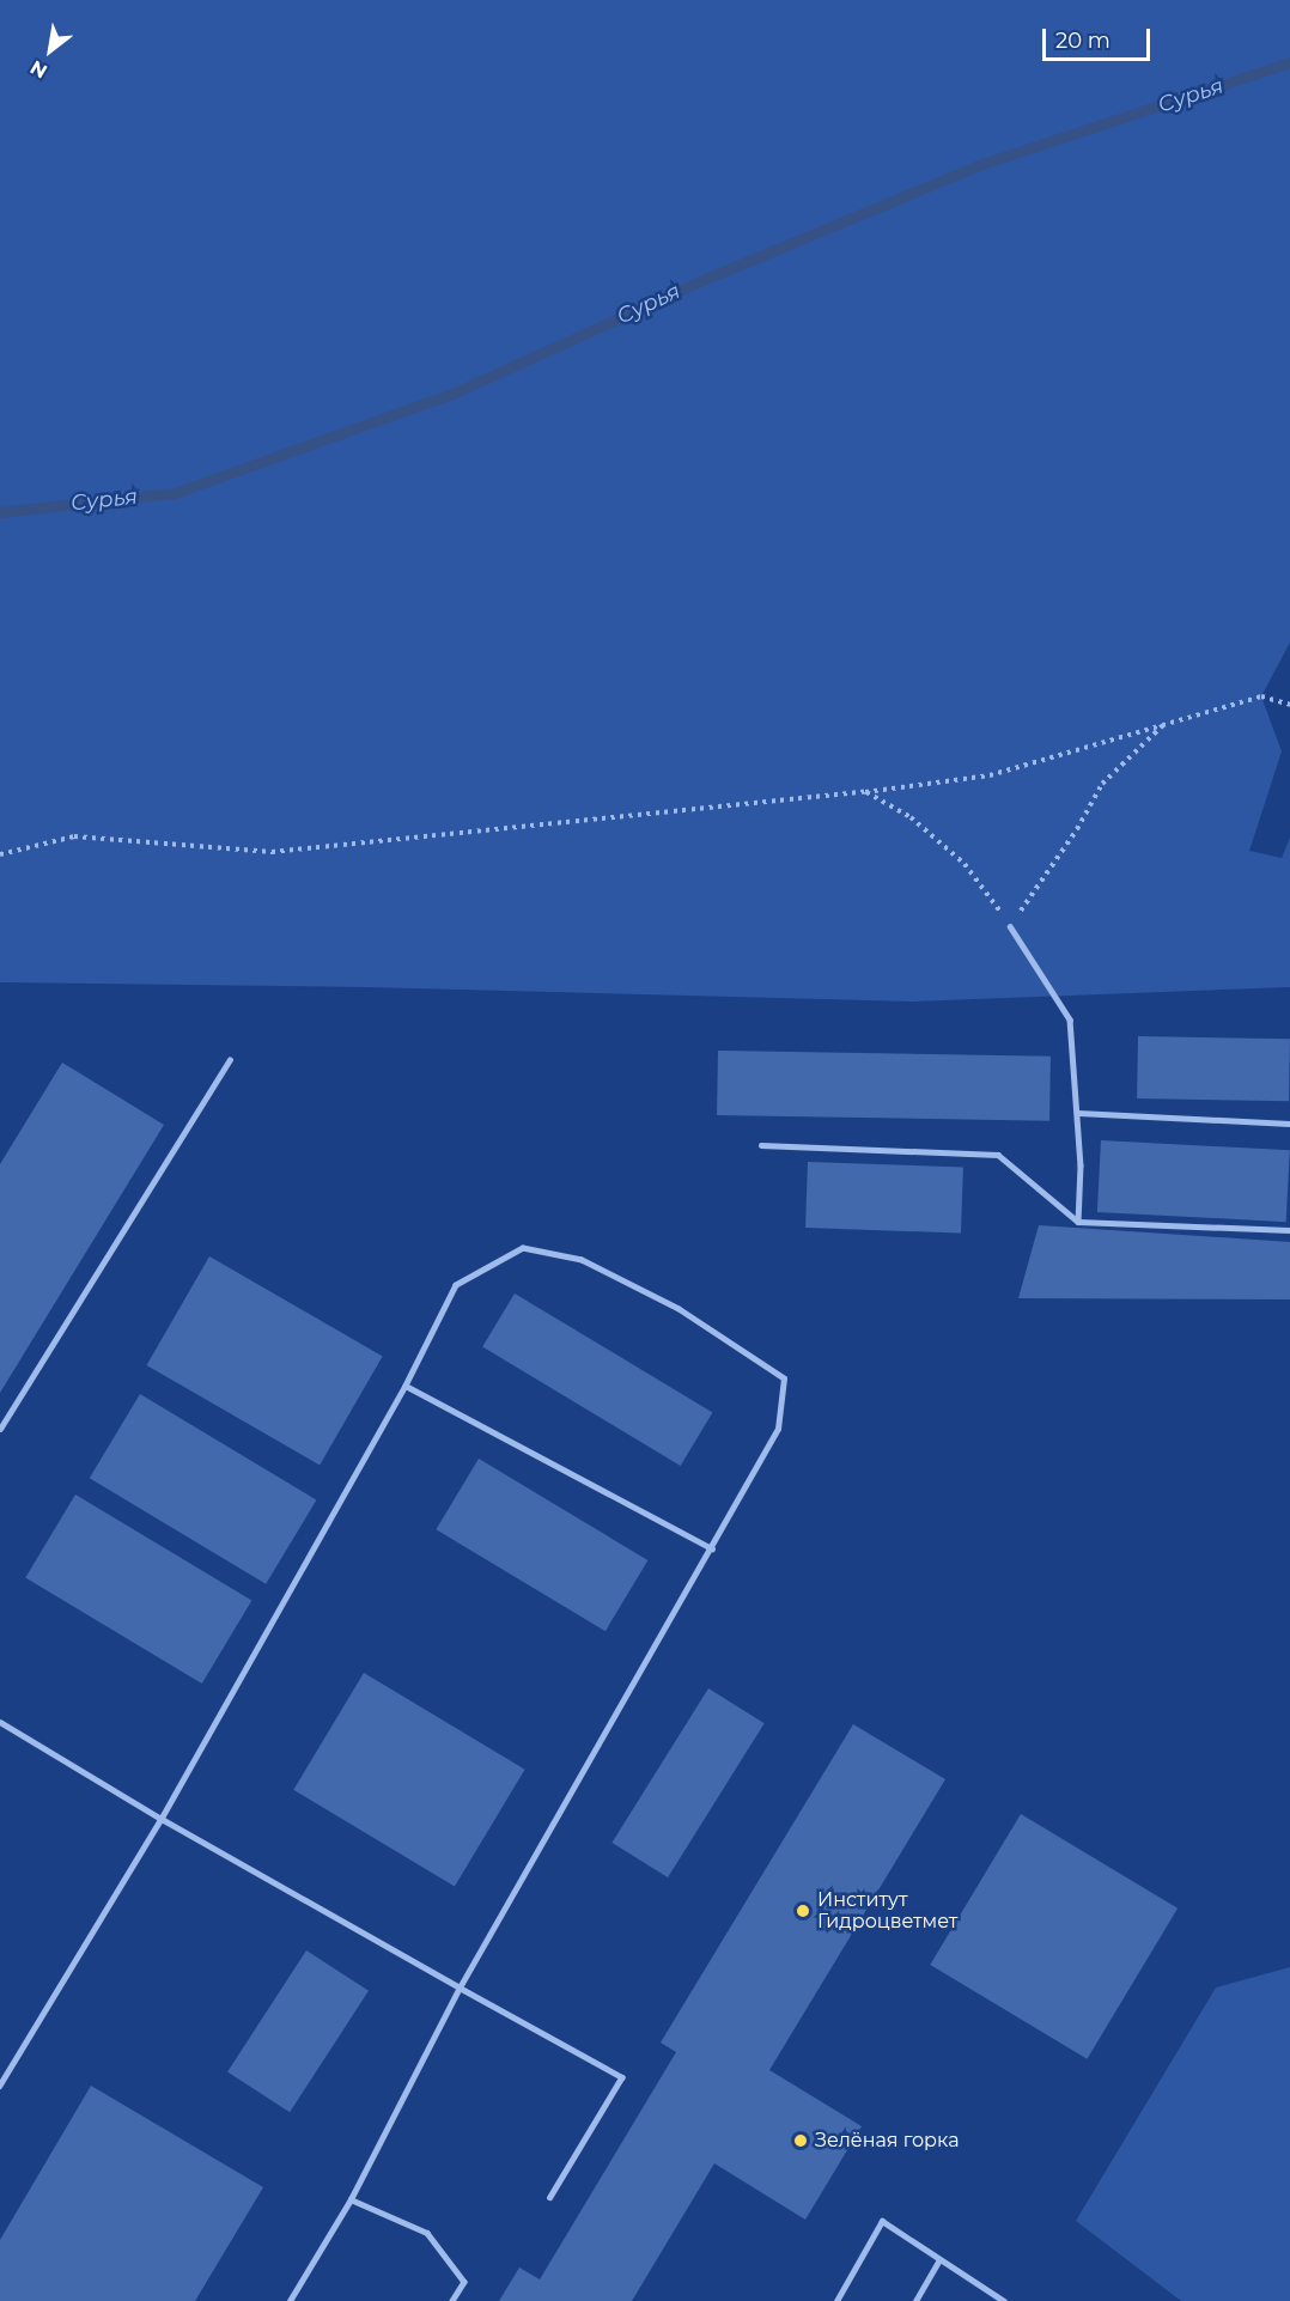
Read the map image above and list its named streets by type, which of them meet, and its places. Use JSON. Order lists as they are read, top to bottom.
{
  "water": ["Сурья"],
  "places": ["Институт Гидроцветмет", "Зелёная горка"],
  "scale_bar": "20 m",
  "north": "bottom left"
}
